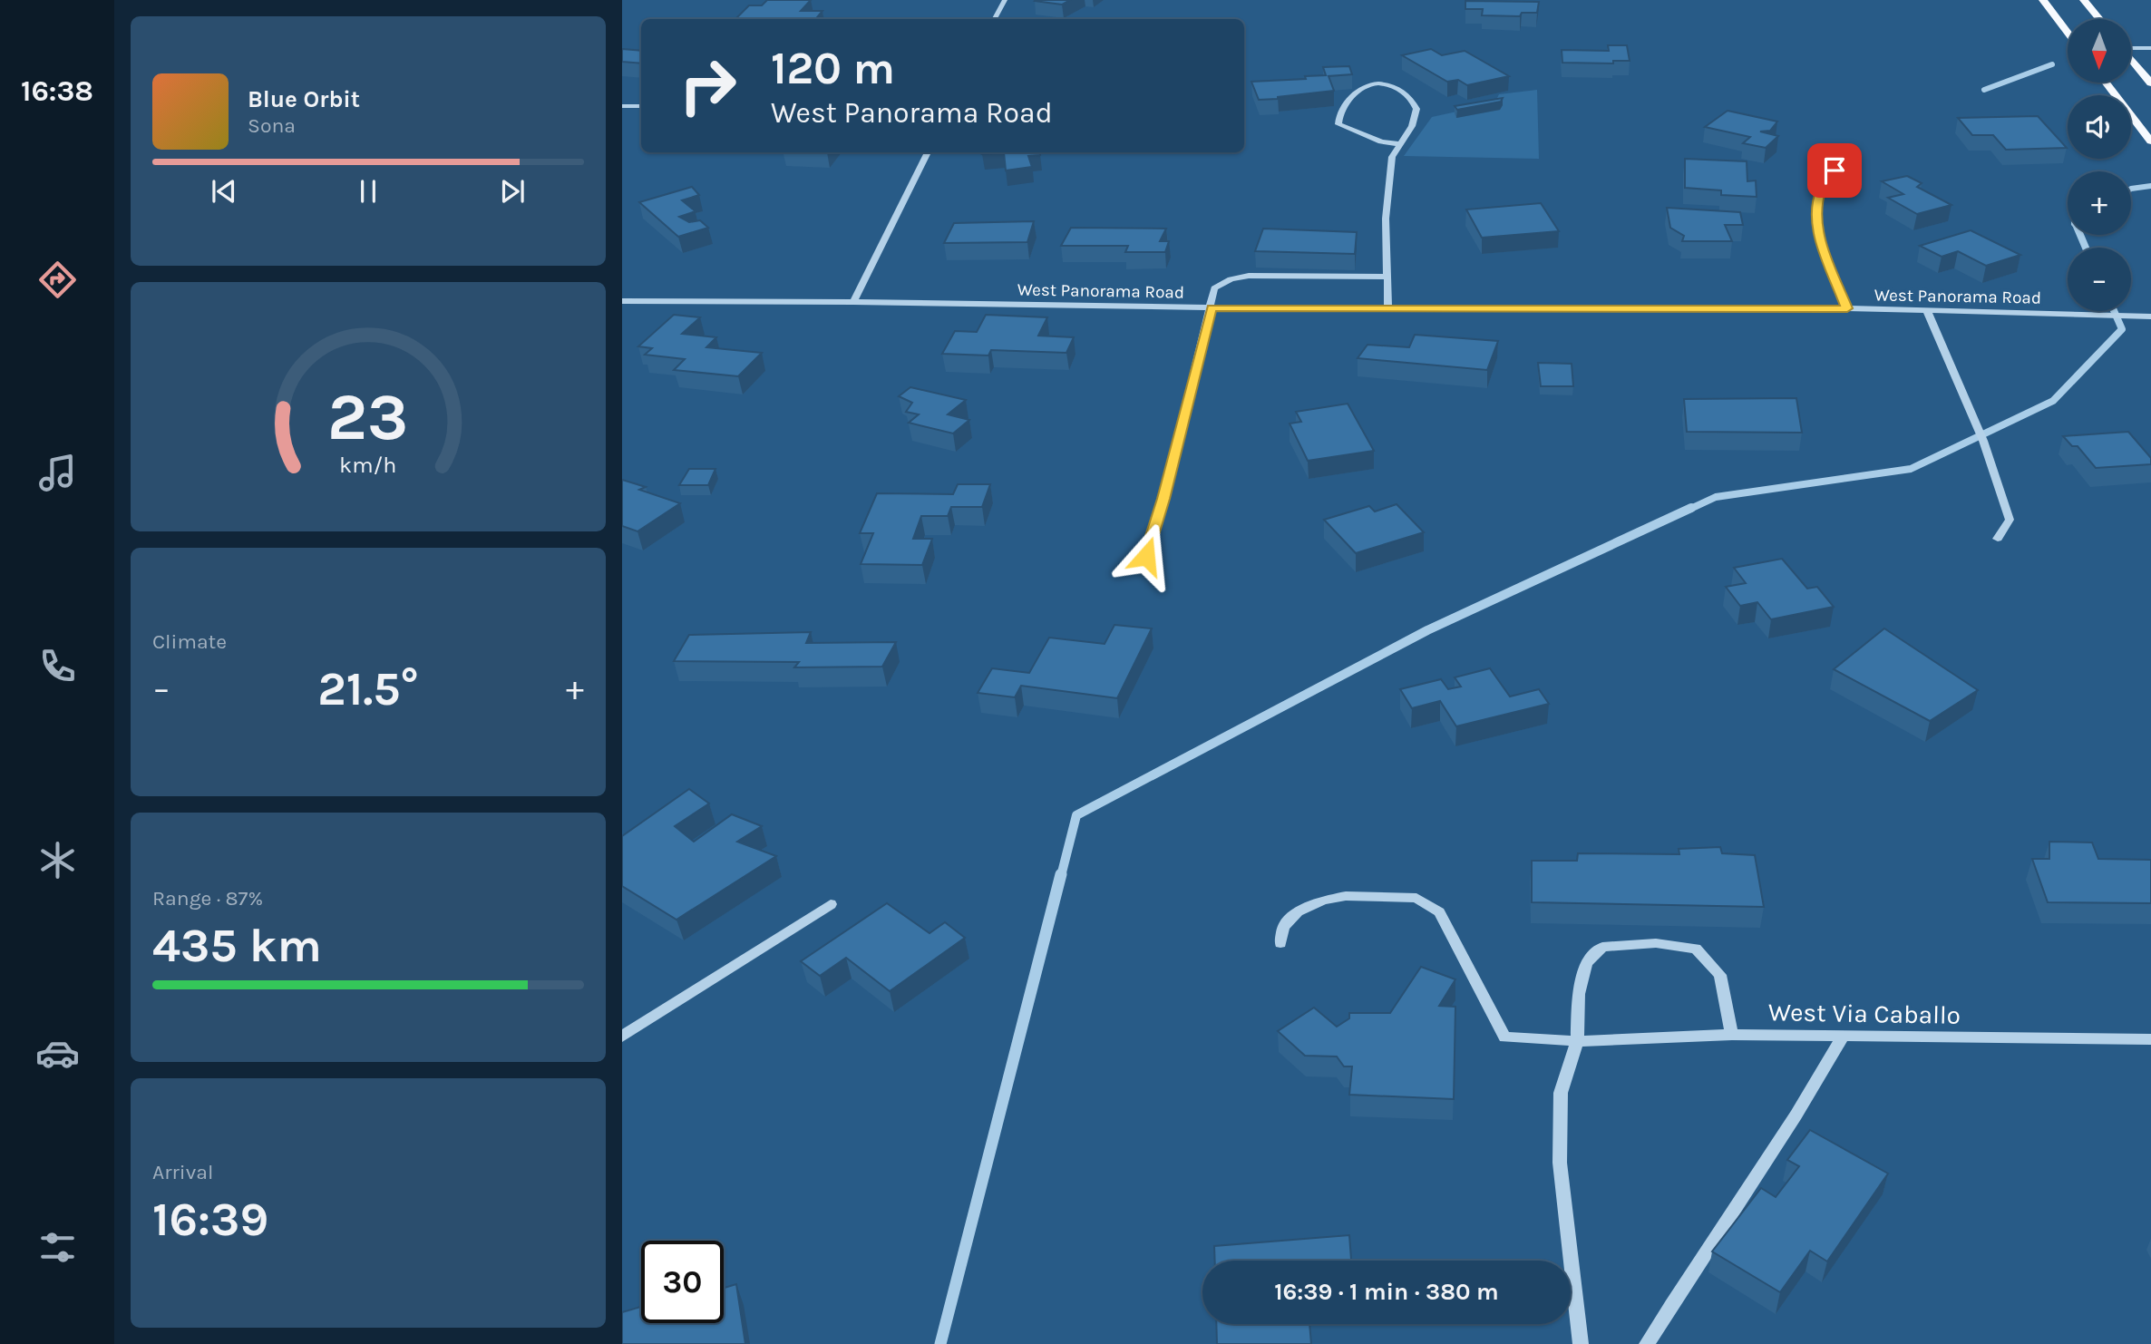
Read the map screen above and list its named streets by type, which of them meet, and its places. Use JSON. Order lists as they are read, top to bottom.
{
  "streets": {
    "street": ["West Panorama Road", "West Via Caballo"]
  },
  "north": "bottom",
  "page": {
    "tabs": "16:38",
    "map_buttons": ["+", "−"],
    "turn": ["120 m", "West Panorama Road"],
    "song": ["Blue Orbit", "Sona"],
    "tile": [
      "Climate",
      ["Range · 87%", "435 km"],
      ["Arrival", "16:39"]
    ],
    "heat": ["−", "21.5°", "+"],
    "limit": "30",
    "trip": "16:39 · 1 min · 380 m",
    "gauge": ["23", "km/h"]
  }
}
